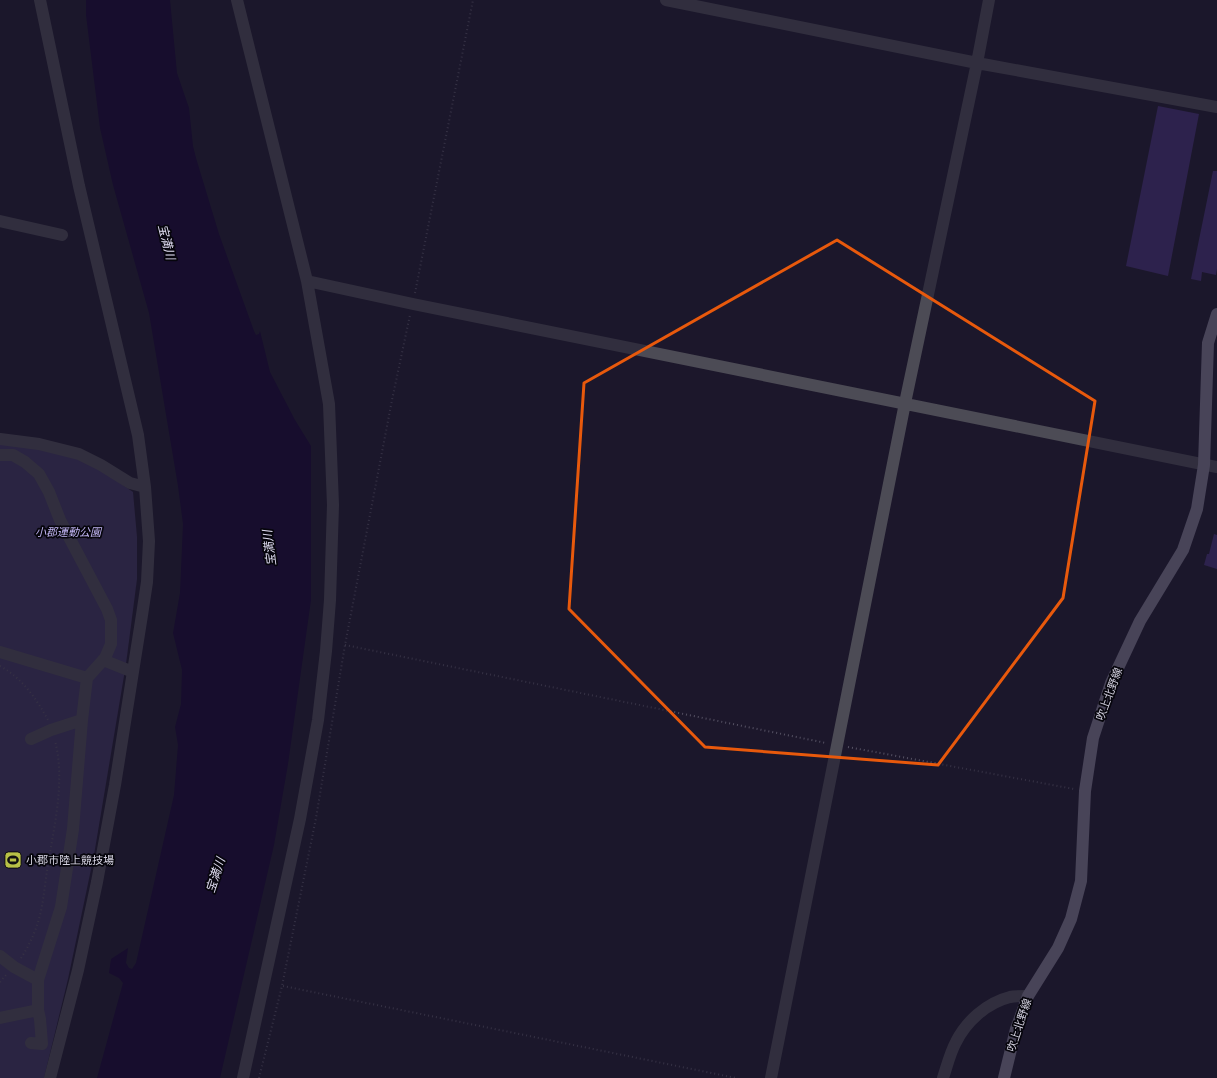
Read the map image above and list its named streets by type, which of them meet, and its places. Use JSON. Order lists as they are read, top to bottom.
{
  "streets": {
    "main road": ["吹上北野線"]
  },
  "water": ["宝満川"],
  "parks": ["小郡運動公園"],
  "places": {
    "sports": ["小郡市陸上競技場"]
  }
}
